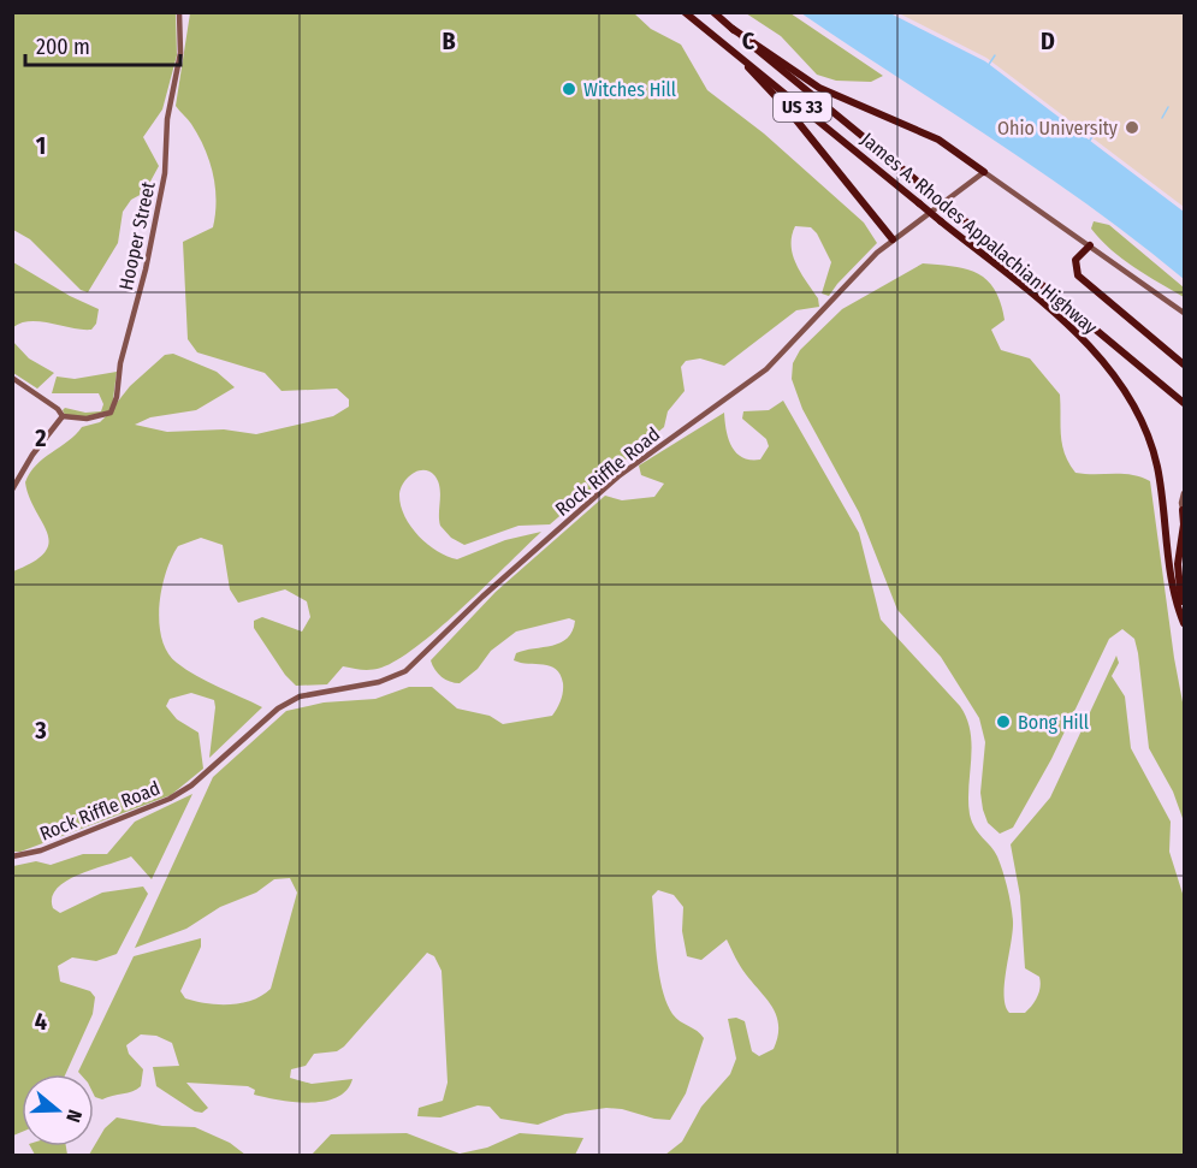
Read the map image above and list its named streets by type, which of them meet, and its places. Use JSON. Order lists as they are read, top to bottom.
{
  "streets": {
    "highway": ["US 33", "James A. Rhodes Appalachian Highway"],
    "street": ["Hooper Street", "Rock Riffle Road"]
  },
  "places": ["Witches Hill", "Ohio University", "Bong Hill"],
  "scale_bar": "200 m",
  "north": "right",
  "grid": {
    "columns": ["B", "C", "D"],
    "rows": [
      "1",
      "2",
      "3",
      "4"
    ]
  }
}
